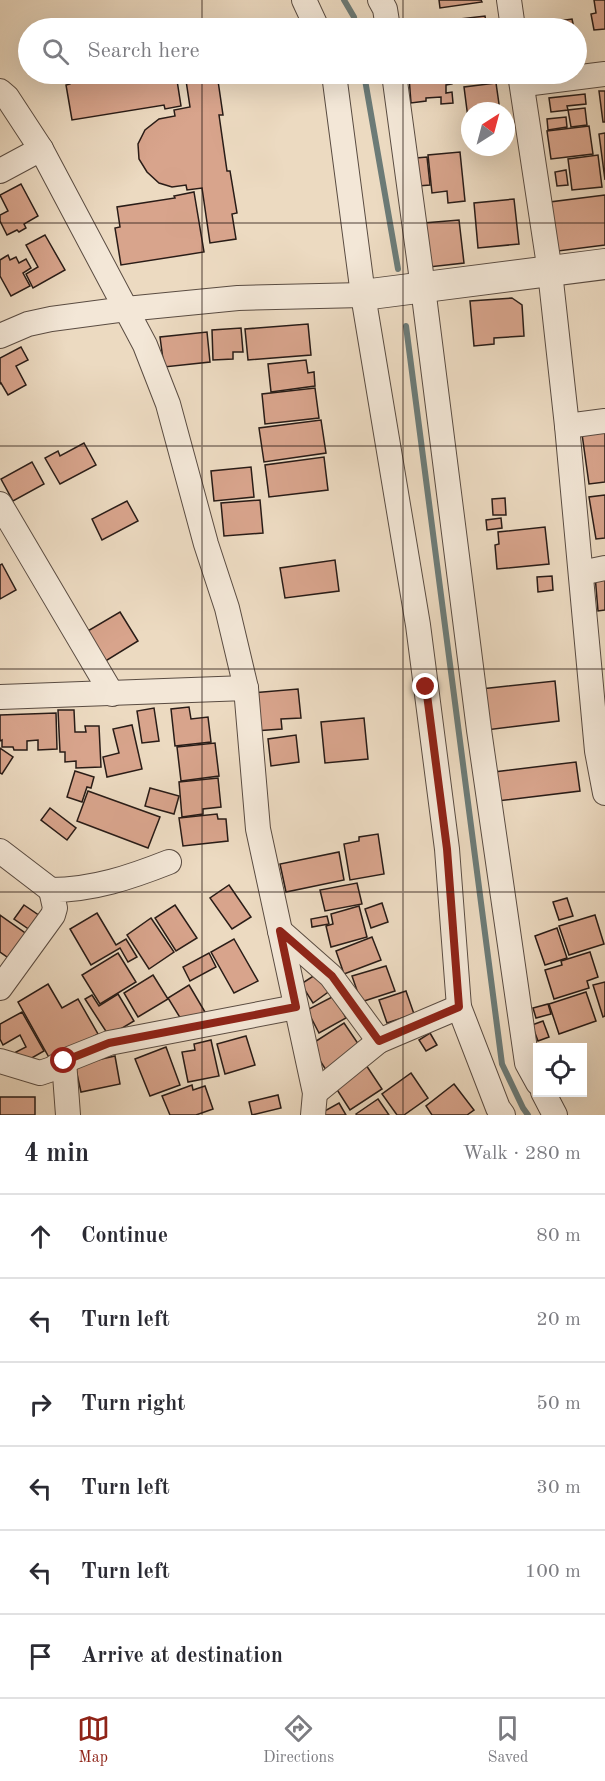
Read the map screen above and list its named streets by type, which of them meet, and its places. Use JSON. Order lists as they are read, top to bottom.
{
  "north": "top right",
  "page": {
    "search": "Search here",
    "heading": ["4 min", "Walk · 280 m"],
    "list": [
      ["Continue", "80 m"],
      ["Turn left", "20 m"],
      ["Turn right", "50 m"],
      ["Turn left", "30 m"],
      ["Turn left", "100 m"],
      "Arrive at destination"
    ],
    "nav": ["Map", "Directions", "Saved"]
  }
}
